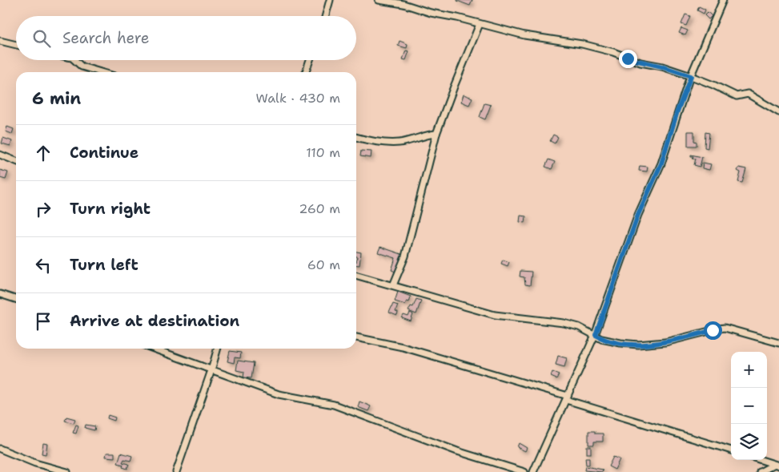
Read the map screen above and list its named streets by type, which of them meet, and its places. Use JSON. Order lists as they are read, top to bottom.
{
  "page": {
    "search": "Search here",
    "heading": ["6 min", "Walk · 430 m"],
    "list": [
      ["Continue", "110 m"],
      ["Turn right", "260 m"],
      ["Turn left", "60 m"],
      "Arrive at destination"
    ],
    "map_buttons": ["+", "−"]
  }
}
